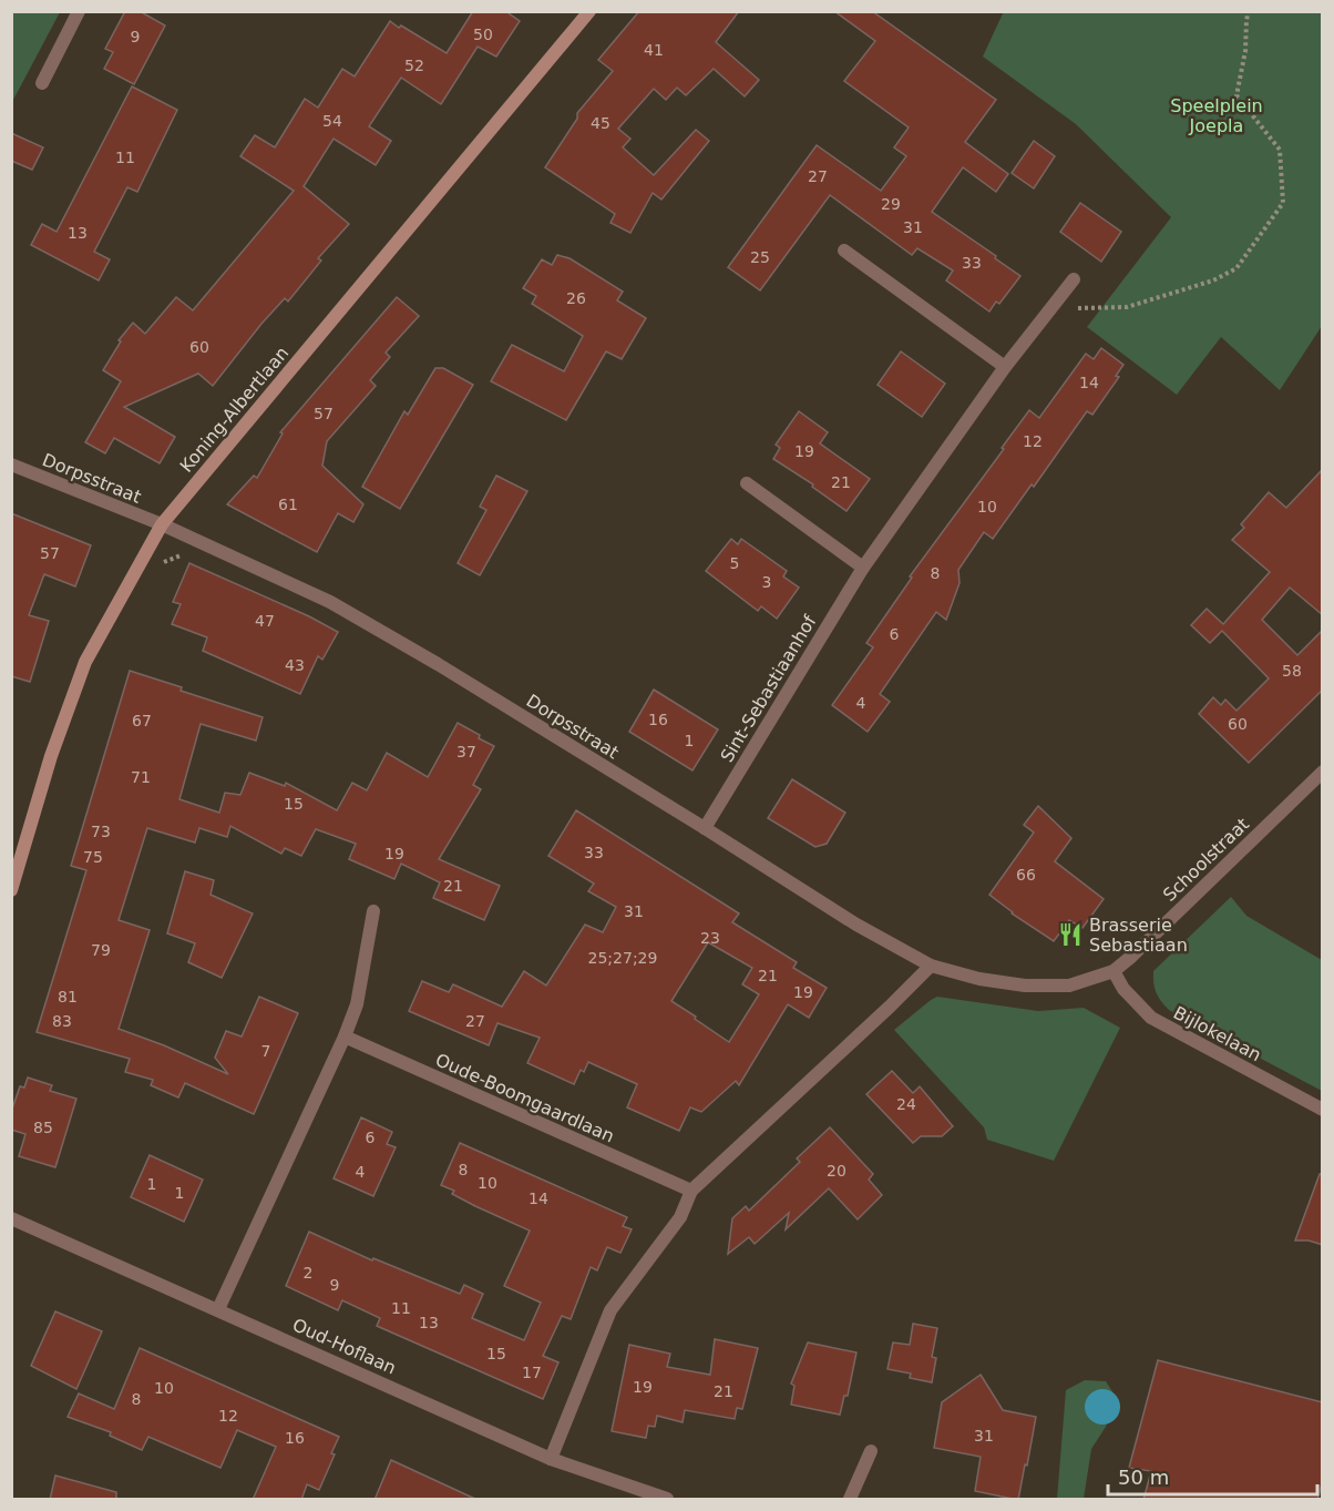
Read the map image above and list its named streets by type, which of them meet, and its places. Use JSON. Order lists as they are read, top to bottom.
{
  "streets": {
    "street": [
      "Koning-Albertlaan",
      "Dorpsstraat",
      "Sint-Sebastiaanhof",
      "Schoolstraat",
      "Bijlokelaan",
      "Oude-Boomgaardlaan",
      "Oud-Hoflaan"
    ]
  },
  "crossings": [
    ["Koning-Albertlaan", "Dorpsstraat"],
    ["Dorpsstraat", "Sint-Sebastiaanhof"],
    ["Dorpsstraat", "Schoolstraat"],
    ["Dorpsstraat", "Bijlokelaan"],
    ["Schoolstraat", "Bijlokelaan"]
  ],
  "parks": ["Speelplein Joepla"],
  "places": {
    "restaurant": ["Brasserie Sebastiaan"]
  },
  "house_numbers": [
    "50",
    "9",
    "41",
    "52",
    "54",
    "45",
    "11",
    "27",
    "29",
    "31",
    "13",
    "25",
    "33",
    "26",
    "60",
    "14",
    "57",
    "12",
    "19",
    "21",
    "61",
    "10",
    "57",
    "5",
    "8",
    "3",
    "47",
    "6",
    "43",
    "58",
    "4",
    "16",
    "67",
    "60",
    "1",
    "37",
    "71",
    "15",
    "73",
    "33",
    "19",
    "75",
    "66",
    "21",
    "31",
    "23",
    "79",
    "25;27;29",
    "21",
    "19",
    "81",
    "83",
    "27",
    "7",
    "24",
    "85",
    "6",
    "8",
    "20",
    "4",
    "10",
    "1",
    "1",
    "14",
    "2",
    "9",
    "11",
    "13",
    "15",
    "17",
    "19",
    "10",
    "21",
    "8",
    "12",
    "31",
    "16"
  ],
  "scale_bar": "50 m"
}
